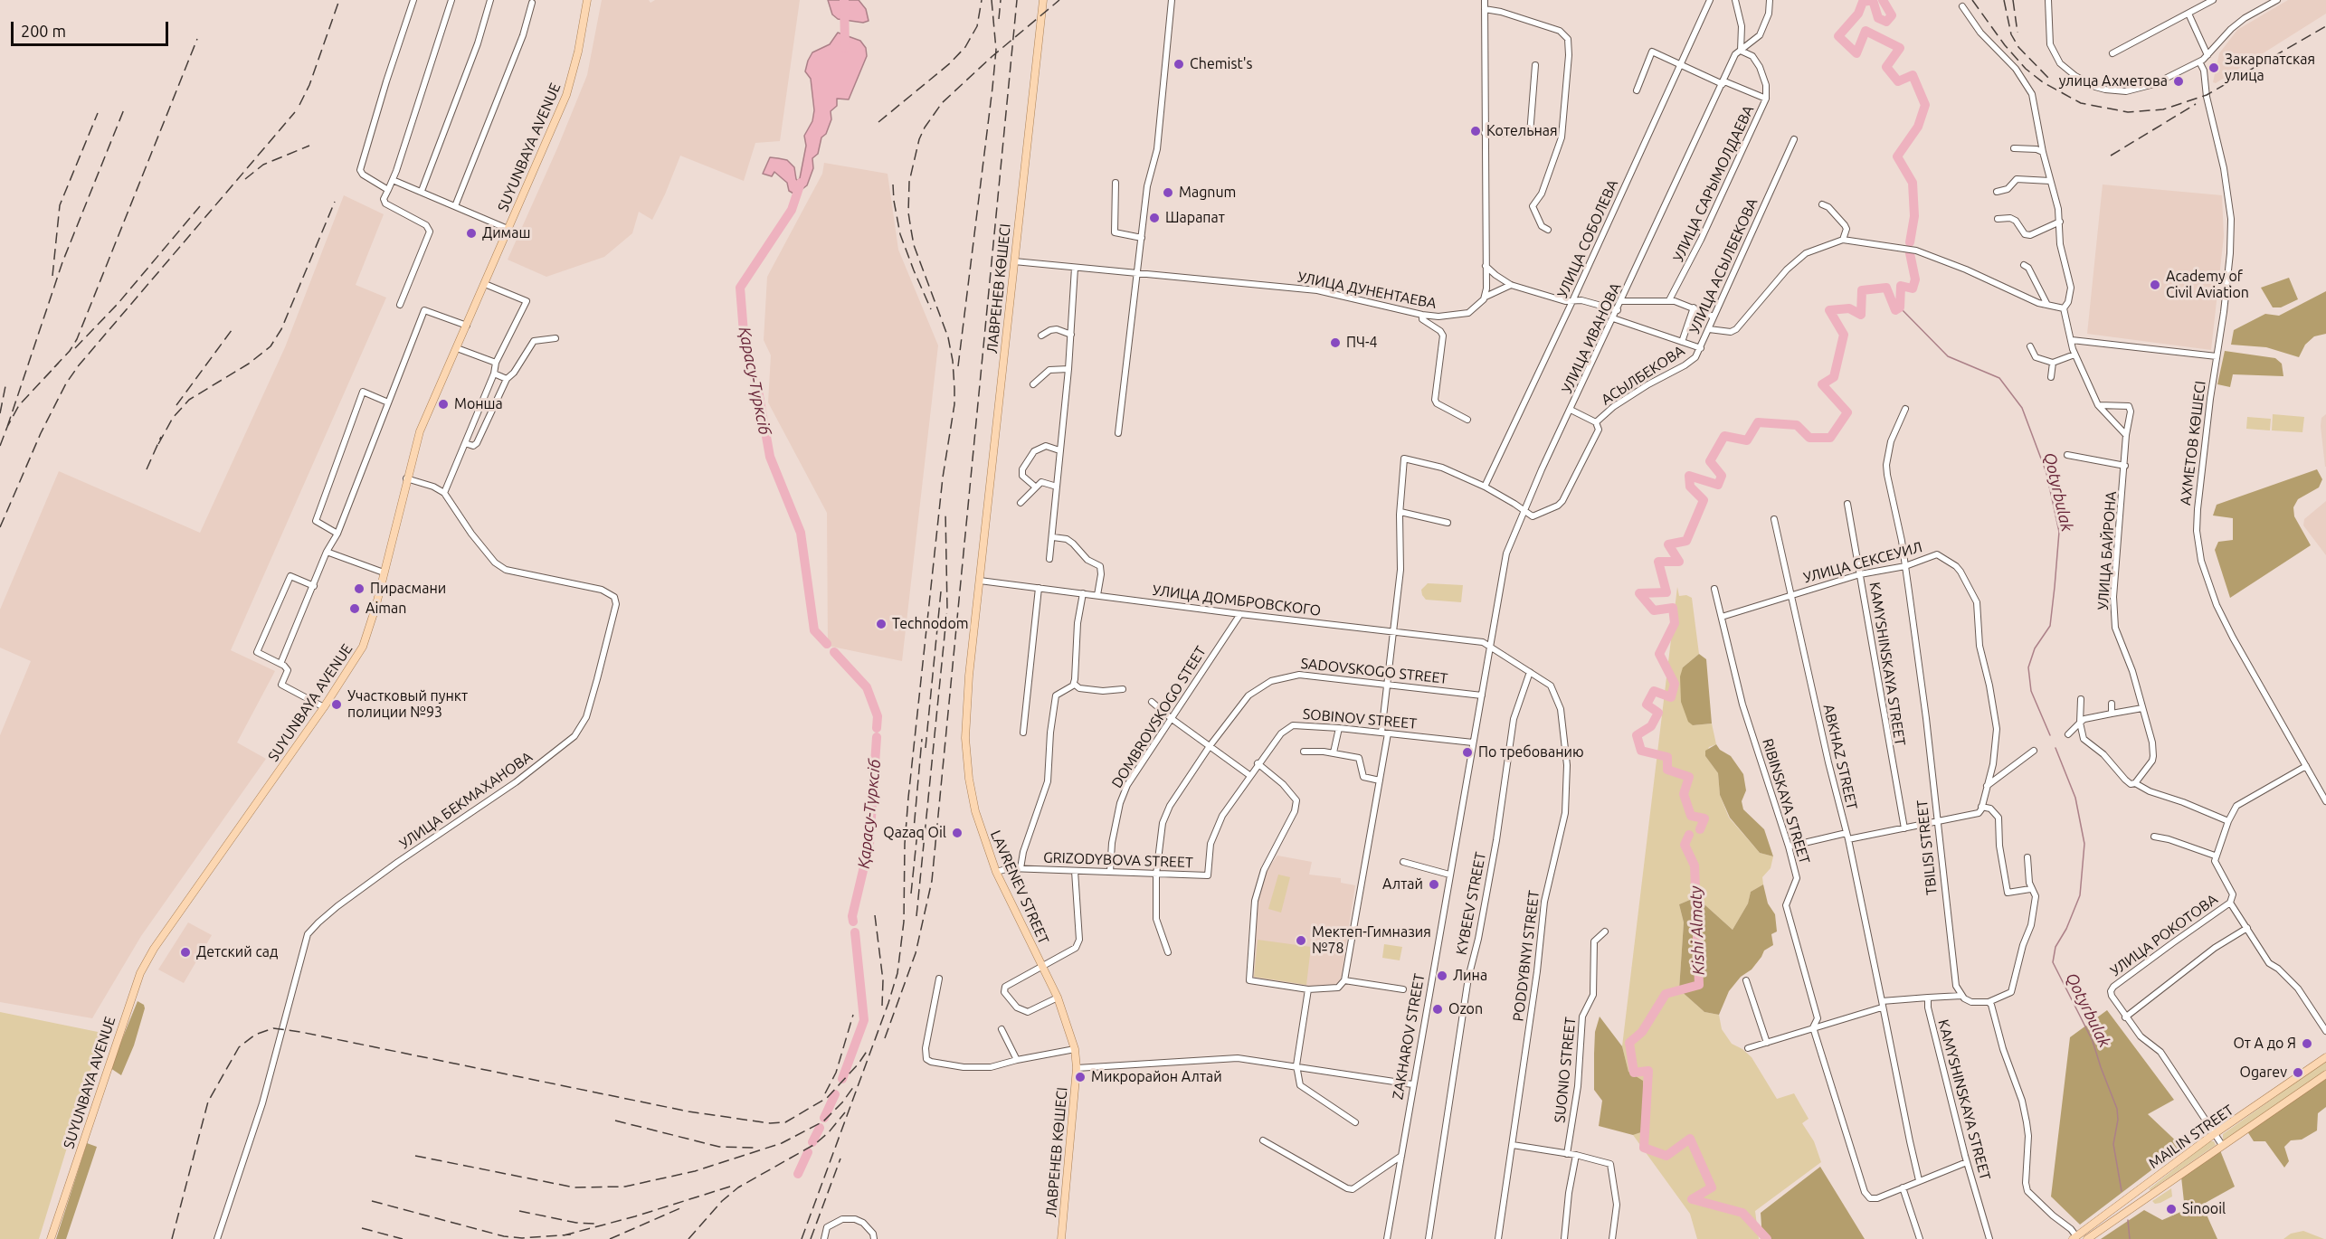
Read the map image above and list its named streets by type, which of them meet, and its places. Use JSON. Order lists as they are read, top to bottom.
{
  "streets": {
    "main road": [
      "SUYUNBAYA AVENUE",
      "ЛАВРЕНЕВ КӨШЕСІ",
      "LAVRENEV STREET",
      "MAILIN STREET"
    ],
    "street": [
      "УЛИЦА САРЫМОЛДАЕВА",
      "УЛИЦА СОБОЛЕВА",
      "УЛИЦА АСЫЛБЕКОВА",
      "УЛИЦА ДУНЕНТАЕВА",
      "УЛИЦА ИВАНОВА",
      "АСЫЛБЕКОВА",
      "АХМЕТОВ КӨШЕСІ",
      "УЛИЦА БАЙРОНА",
      "УЛИЦА СЕКСЕУИЛ",
      "УЛИЦА ДОМБРОВСКОГО",
      "KAMYSHINSKAYA STREET",
      "SADOVSKOGO STREET",
      "DOMBROVSKOGO STEET",
      "SOBINOV STREET",
      "ABKHAZ STREET",
      "УЛИЦА БЕКМАХАНОВА",
      "RIBINSKAYA STREET",
      "TBILISI STREET",
      "GRIZODYBOVA STREET",
      "KYBEEV STREET",
      "УЛИЦА РОКОТОВА",
      "PODDYBNYI STREET",
      "ZAKHAROV STREET",
      "SUONIO STREET"
    ]
  },
  "crossings": [
    ["УЛИЦА САРЫМОЛДАЕВА", "УЛИЦА ИВАНОВА"],
    ["УЛИЦА АСЫЛБЕКОВА", "УЛИЦА ИВАНОВА"],
    ["УЛИЦА АСЫЛБЕКОВА", "АСЫЛБЕКОВА"],
    ["ЛАВРЕНЕВ КӨШЕСІ", "УЛИЦА ДУНЕНТАЕВА"],
    ["ЛАВРЕНЕВ КӨШЕСІ", "УЛИЦА ДОМБРОВСКОГО"],
    ["ЛАВРЕНЕВ КӨШЕСІ", "LAVRENEV STREET"],
    ["УЛИЦА ИВАНОВА", "АСЫЛБЕКОВА"],
    ["УЛИЦА ИВАНОВА", "УЛИЦА ДОМБРОВСКОГО"],
    ["УЛИЦА ИВАНОВА", "PODDYBNYI STREET"],
    ["УЛИЦА ИВАНОВА", "ZAKHAROV STREET"],
    ["УЛИЦА СЕКСЕУИЛ", "KAMYSHINSKAYA STREET"],
    ["УЛИЦА СЕКСЕУИЛ", "ABKHAZ STREET"],
    ["УЛИЦА СЕКСЕУИЛ", "RIBINSKAYA STREET"],
    ["УЛИЦА СЕКСЕУИЛ", "TBILISI STREET"],
    ["УЛИЦА ДОМБРОВСКОГО", "DOMBROVSKOGO STEET"],
    ["УЛИЦА ДОМБРОВСКОГО", "LAVRENEV STREET"],
    ["УЛИЦА ДОМБРОВСКОГО", "PODDYBNYI STREET"],
    ["УЛИЦА ДОМБРОВСКОГО", "ZAKHAROV STREET"],
    ["KAMYSHINSKAYA STREET", "RIBINSKAYA STREET"],
    ["KAMYSHINSKAYA STREET", "TBILISI STREET"],
    ["SADOVSKOGO STREET", "GRIZODYBOVA STREET"],
    ["SADOVSKOGO STREET", "ZAKHAROV STREET"],
    ["DOMBROVSKOGO STEET", "GRIZODYBOVA STREET"],
    ["SOBINOV STREET", "GRIZODYBOVA STREET"],
    ["SOBINOV STREET", "ZAKHAROV STREET"],
    ["ABKHAZ STREET", "RIBINSKAYA STREET"],
    ["GRIZODYBOVA STREET", "LAVRENEV STREET"],
    ["KYBEEV STREET", "PODDYBNYI STREET"],
    ["УЛИЦА РОКОТОВА", "MAILIN STREET"],
    ["PODDYBNYI STREET", "ZAKHAROV STREET"]
  ],
  "water": ["Қарасу-Түрксіб", "Qotyrbulak", "Kіshі Almaty"],
  "places": [
    "Chemist's",
    "Закарпатская улица",
    "улица Ахметова",
    "Котельная",
    "Magnum",
    "Шарапат",
    "Димаш",
    "Academy of Civil Aviation",
    "ПЧ-4",
    "Монша",
    "Пирасмани",
    "Aiman",
    "Technodom",
    "Участковый пункт полиции №93",
    "По требованию",
    "Qazaq Oil",
    "Алтай",
    "Мектеп-Гимназия №78",
    "Детский сад",
    "Лина",
    "Ozon",
    "От А до Я",
    "Ogarev",
    "Микрорайон Алтай",
    "Sinooil"
  ],
  "scale_bar": "200 m"
}
